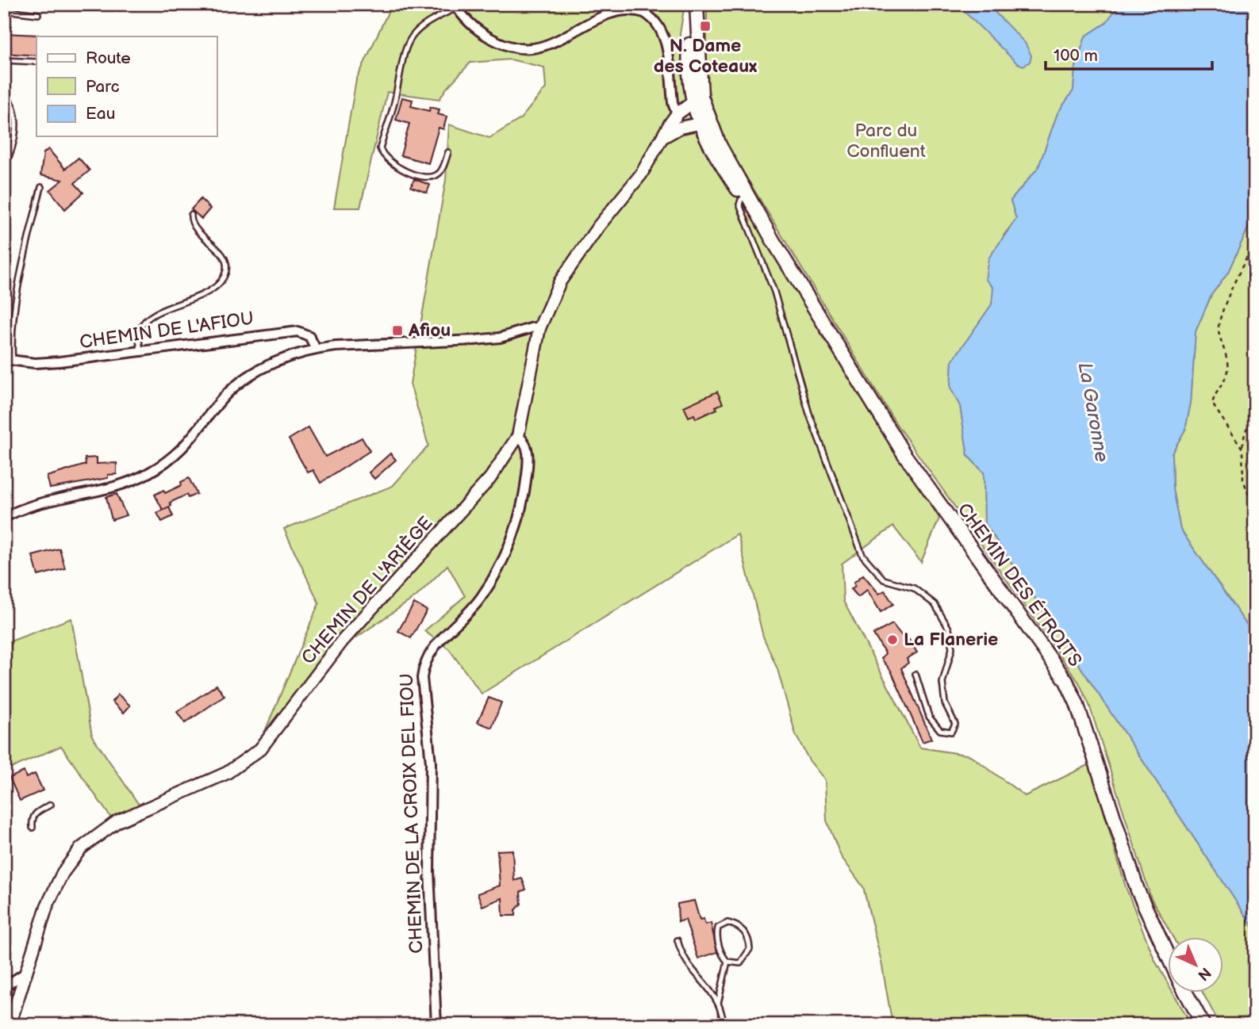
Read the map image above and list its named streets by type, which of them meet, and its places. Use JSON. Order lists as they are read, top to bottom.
{
  "streets": {
    "main road": ["CHEMIN DES ÉTROITS"],
    "street": ["CHEMIN DE L'AFIOU", "CHEMIN DE L'ARIÈGE", "CHEMIN DE LA CROIX DEL FIOU"]
  },
  "crossings": [
    ["CHEMIN DES ÉTROITS", "CHEMIN DE L'ARIÈGE"],
    ["CHEMIN DE L'ARIÈGE", "CHEMIN DE LA CROIX DEL FIOU"]
  ],
  "water": ["La Garonne"],
  "parks": ["Parc du Confluent"],
  "places": {
    "transit": ["N. Dame des Coteaux", "Afiou"],
    "other": ["La Flanerie"]
  },
  "legend": ["Route", "Parc", "Eau"],
  "scale_bar": "100 m",
  "north": "bottom right"
}
